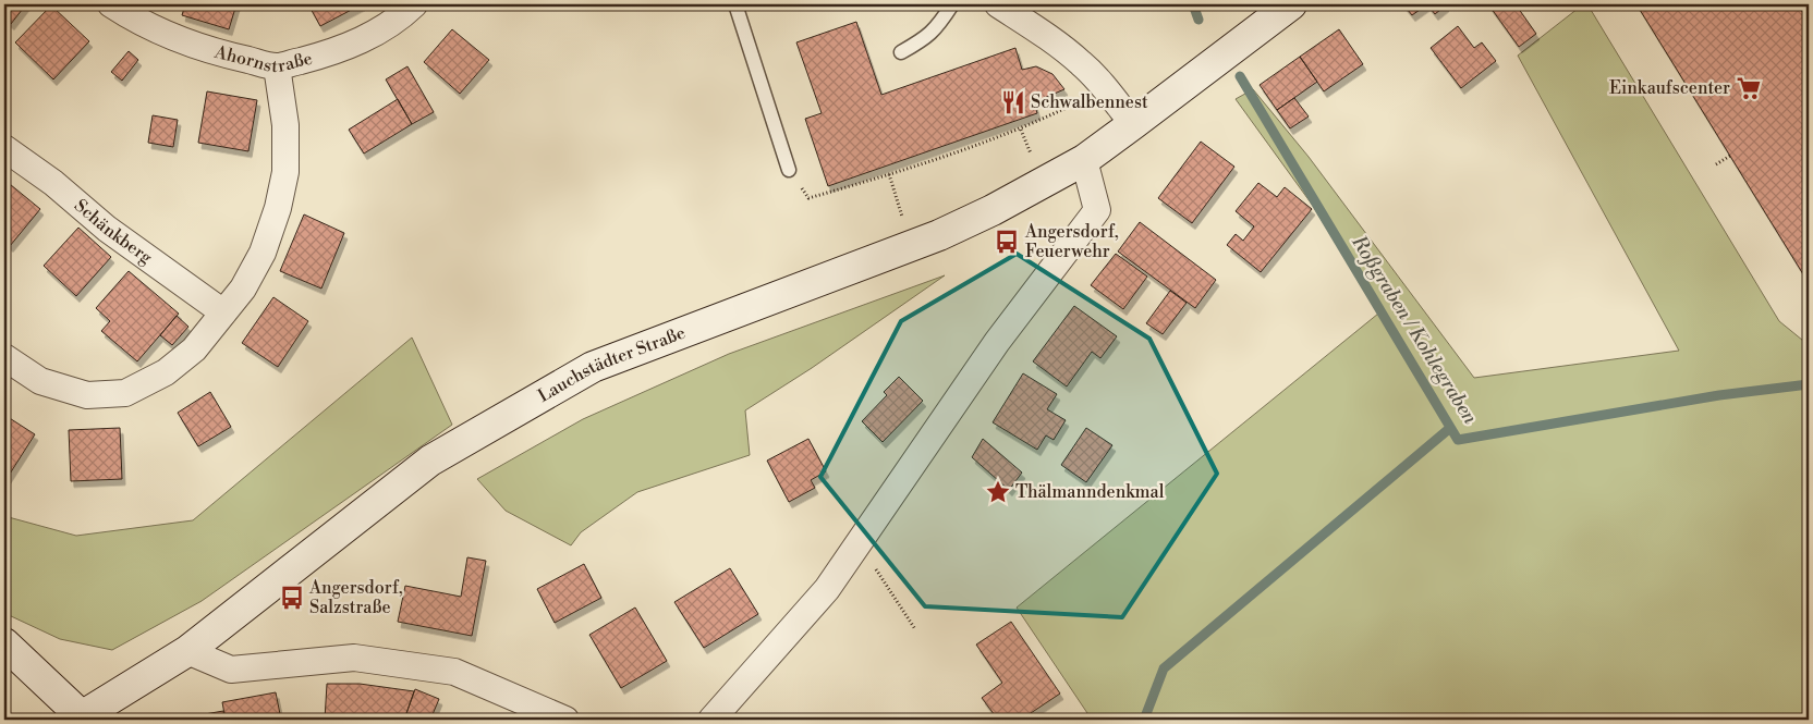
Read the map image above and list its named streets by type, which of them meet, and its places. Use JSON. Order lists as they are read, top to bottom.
{
  "streets": {
    "main road": ["Lauchstädter Straße"],
    "street": ["Ahornstraße", "Schänkberg"]
  },
  "water": ["Roßgraben / Kohlegraben"],
  "places": {
    "supermarket": ["Einkaufscenter"],
    "restaurant": ["Schwalbennest"],
    "bus stop": ["Angersdorf, Feuerwehr", "Angersdorf, Salzstraße"],
    "place": ["Thälmanndenkmal"]
  }
}
